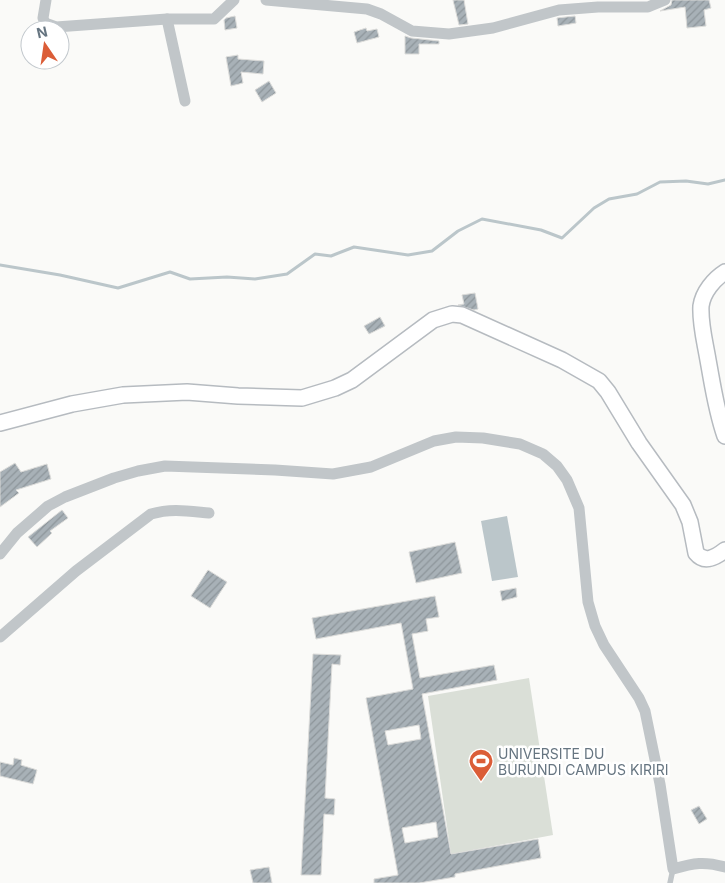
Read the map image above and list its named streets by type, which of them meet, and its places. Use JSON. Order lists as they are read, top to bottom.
{
  "places": {
    "sports": ["UNIVERSITE DU BURUNDI CAMPUS KIRIRI"]
  },
  "north": "top"
}
